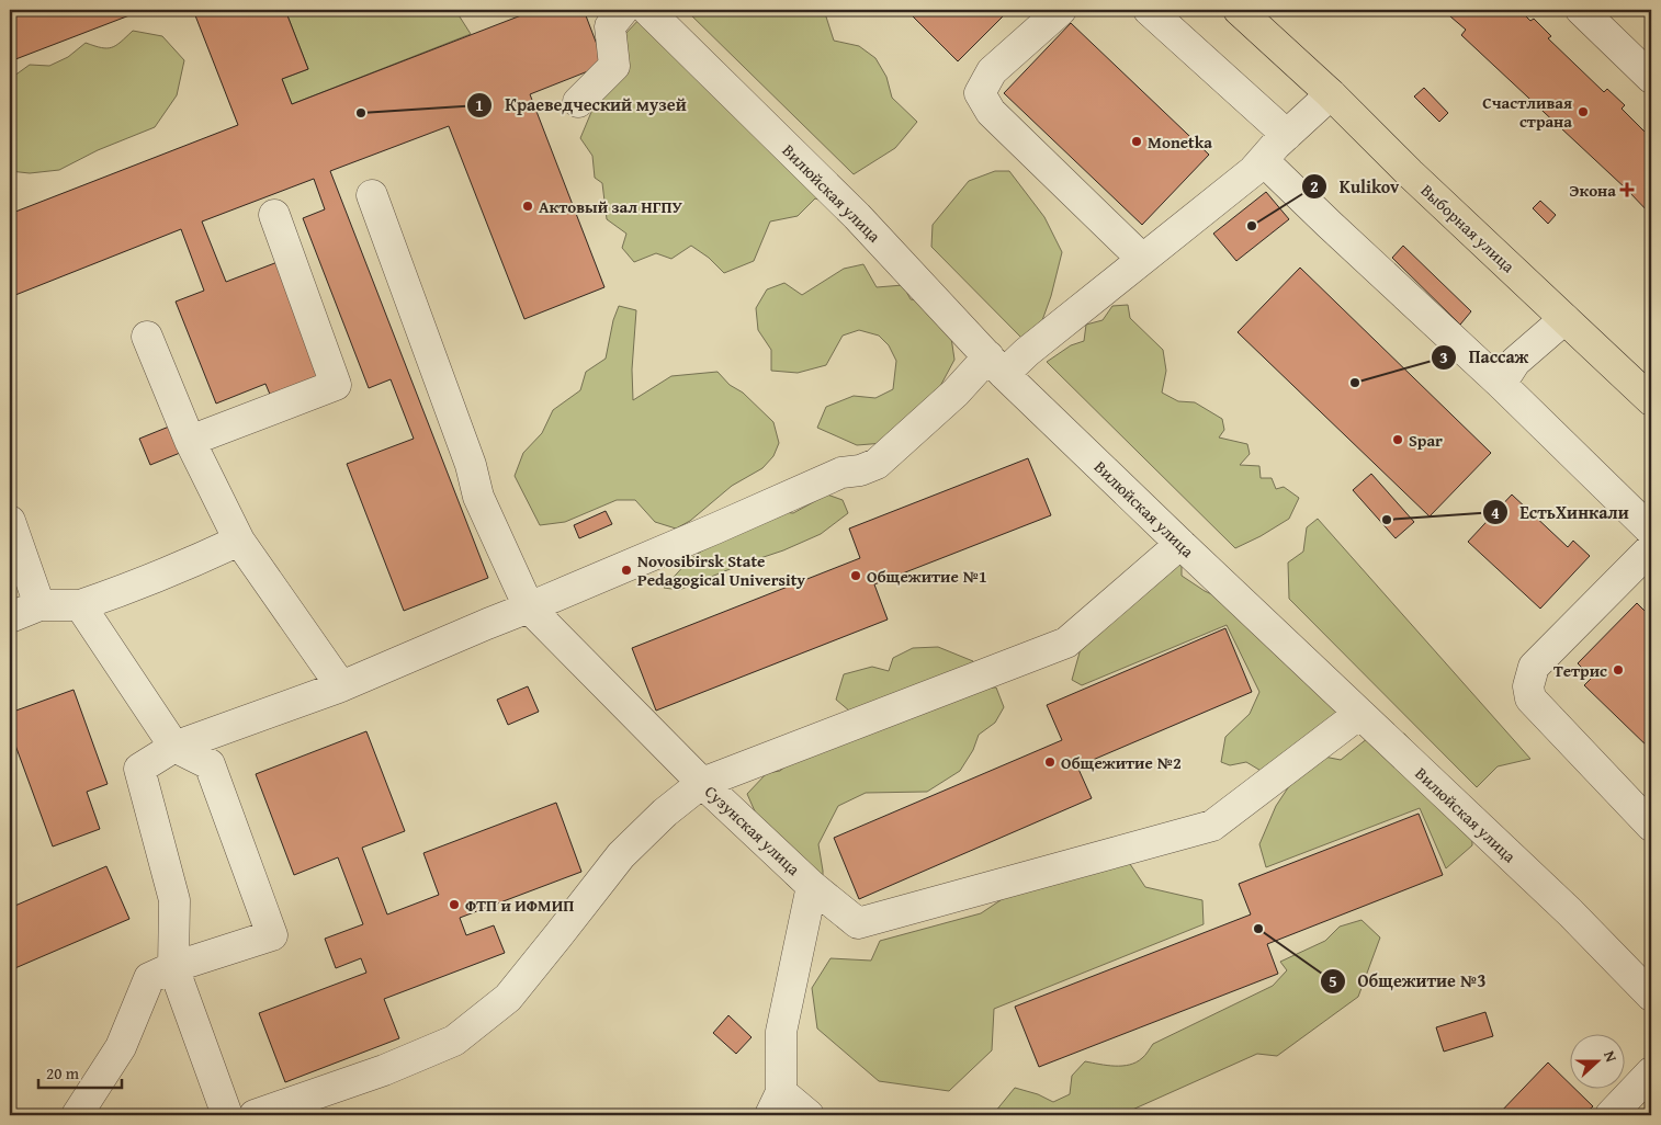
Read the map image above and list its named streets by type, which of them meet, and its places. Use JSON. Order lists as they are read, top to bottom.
{
  "streets": {
    "main road": ["Выборная улица"],
    "street": ["Вилюйская улица", "Сузунская улица"]
  },
  "places": {
    "other": [
      "Счастливая страна",
      "Краеведческий музей",
      "Monetka",
      "Актовый зал НГПУ",
      "Kulikov",
      "Пассаж",
      "Spar",
      "ЕстьХинкали",
      "Novosibirsk State Pedagogical University",
      "Общежитие №1",
      "Тетрис",
      "Общежитие №2",
      "ФТП и ИФМИП",
      "Общежитие №3"
    ],
    "health": ["Экона"]
  },
  "scale_bar": "20 m",
  "north": "right"
}
